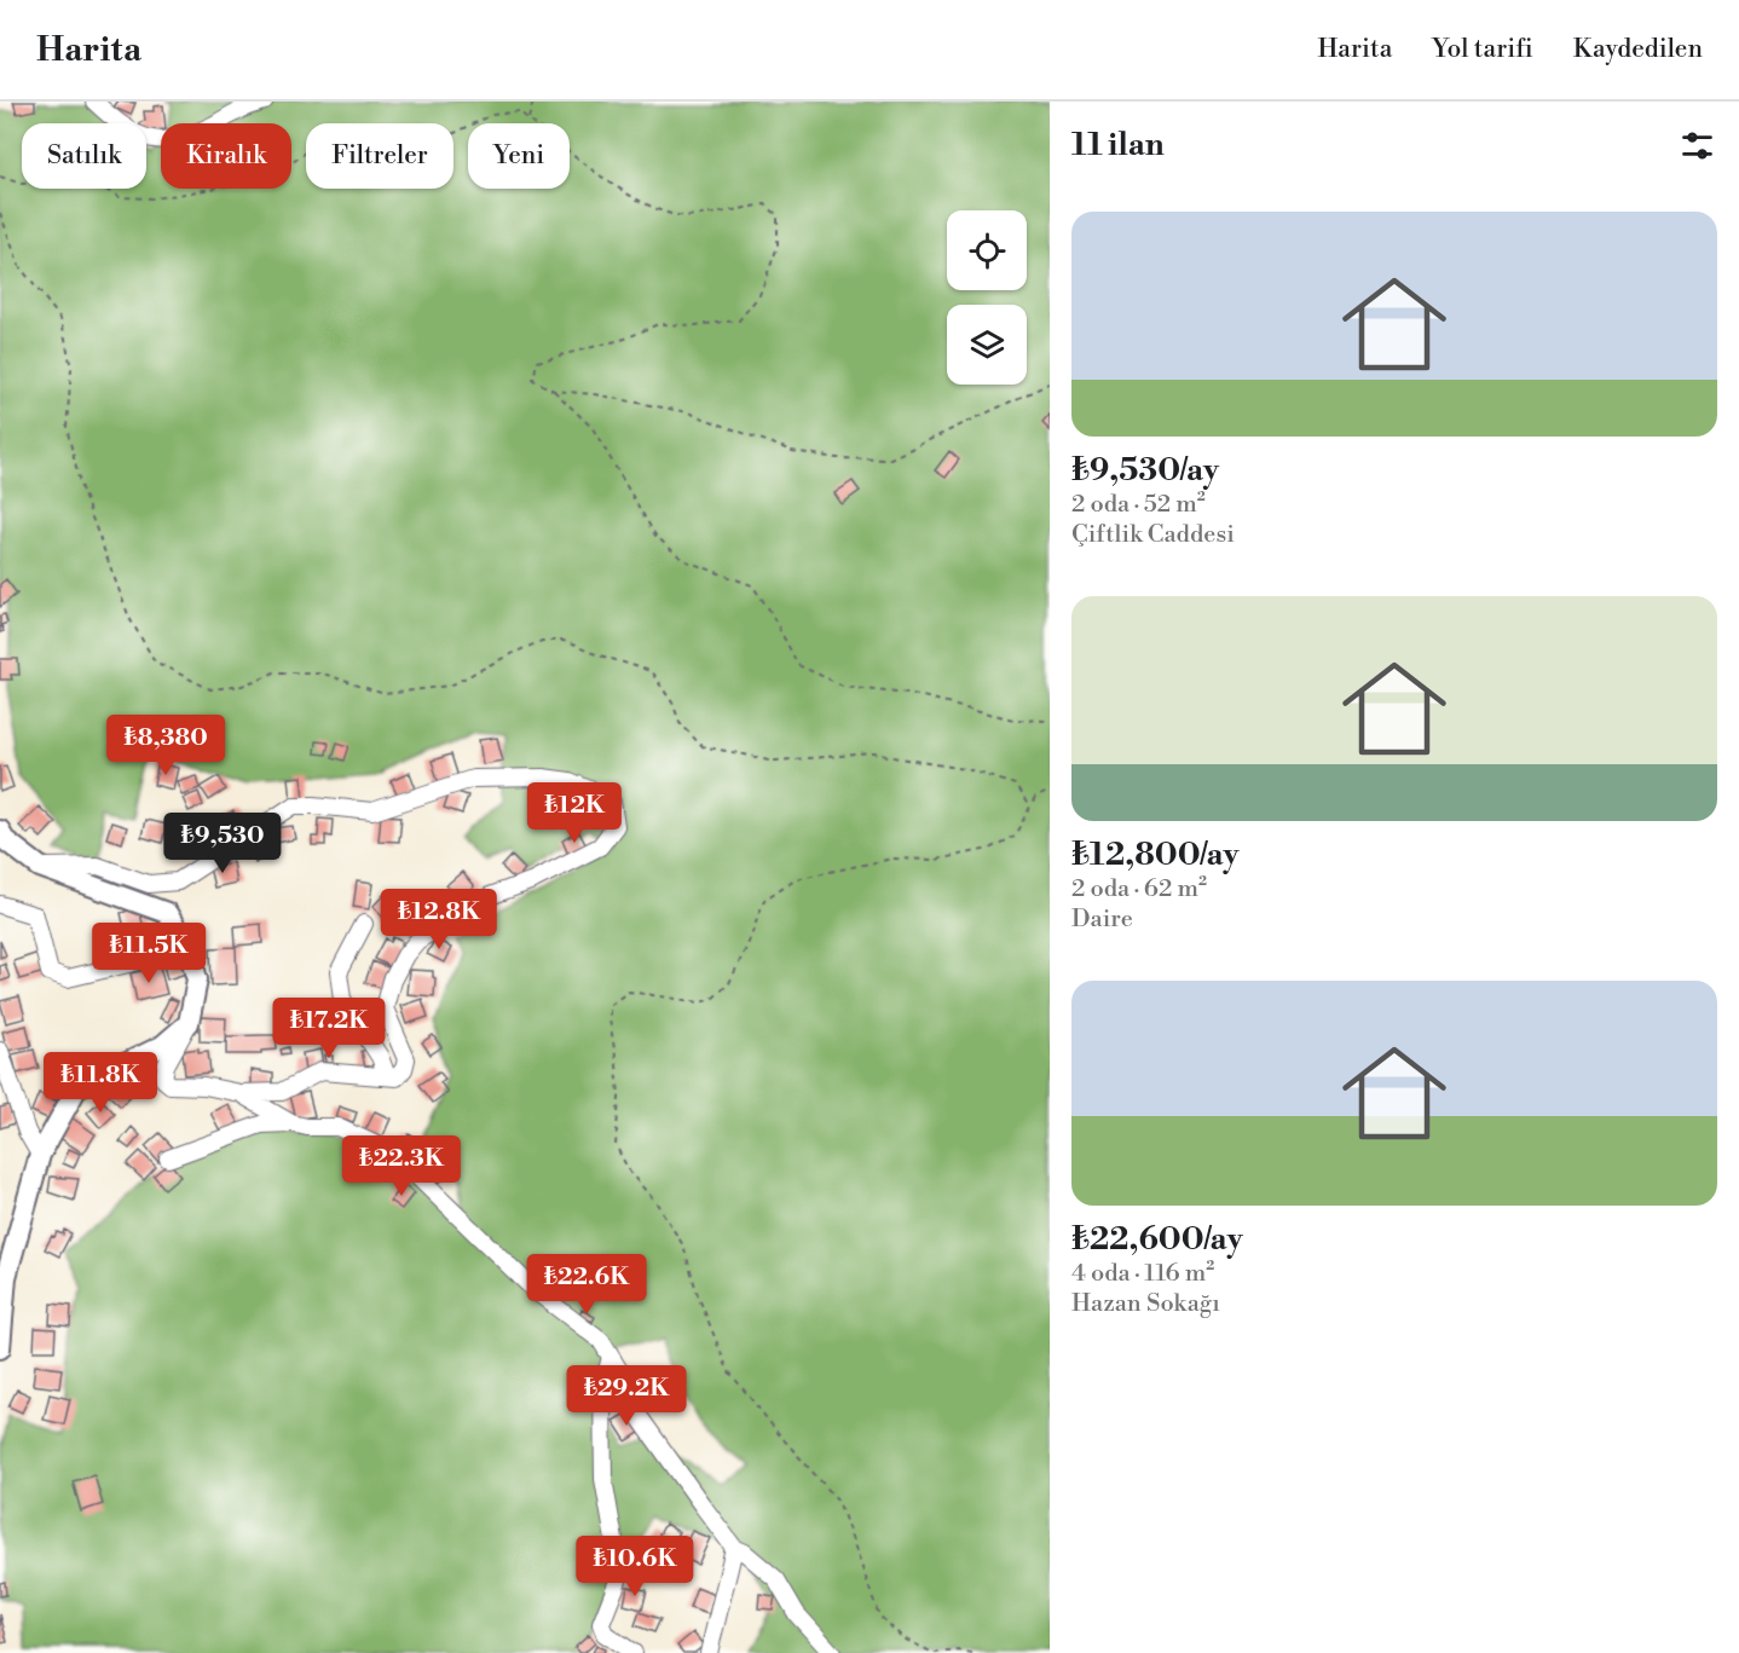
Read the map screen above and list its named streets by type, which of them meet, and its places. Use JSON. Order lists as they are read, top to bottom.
{
  "page": {
    "header": "Harita",
    "nav": ["Harita", "Yol tarifi", "Kaydedilen"],
    "heading": "11 ilan",
    "chip": [
      "Satılık",
      "Kiralık",
      "Filtreler",
      "Yeni"
    ],
    "list": [
      {
        "name": "₺9,530/ay",
        "note": "2 oda · 52 m² · Çiftlik Caddesi"
      },
      {
        "name": "₺12,800/ay",
        "note": "2 oda · 62 m² · Daire"
      },
      {
        "name": "₺22,600/ay",
        "note": "4 oda · 116 m² · Hazan Sokağı"
      }
    ],
    "price": [
      "₺8,380",
      "₺12K",
      "₺9,530",
      "₺12.8K",
      "₺11.5K",
      "₺17.2K",
      "₺11.8K",
      "₺22.3K",
      "₺22.6K",
      "₺29.2K",
      "₺10.6K"
    ]
  }
}
